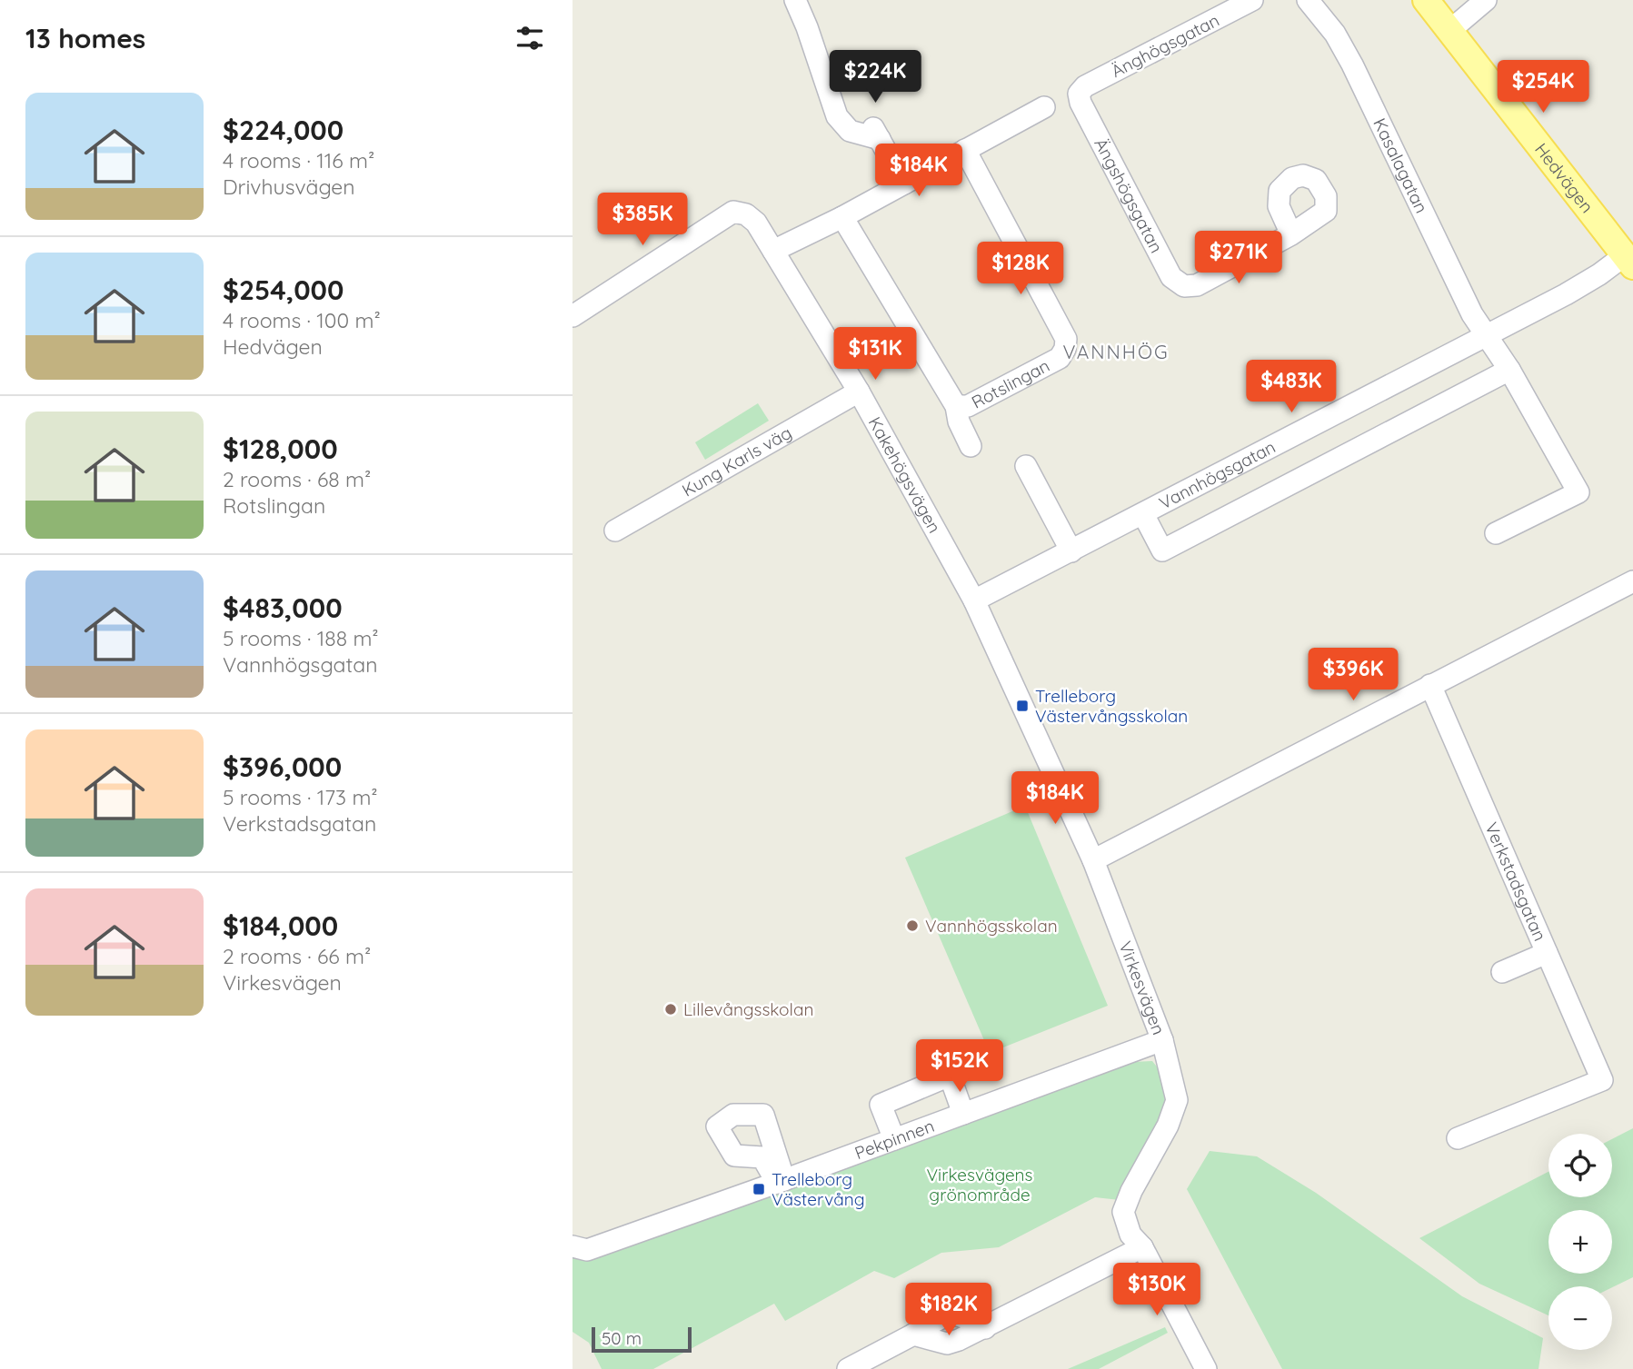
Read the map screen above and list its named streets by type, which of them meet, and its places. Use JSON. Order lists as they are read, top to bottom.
{
  "streets": {
    "main road": ["Hedvägen"],
    "street": [
      "Änghögsgatan",
      "Kasalagatan",
      "Ängshögsgatan",
      "Rotslingan",
      "Kung Karls väg",
      "Kakehögsvägen",
      "Vannhögsgatan",
      "Verkstadsgatan",
      "Virkesvägen",
      "Pekpinnen"
    ]
  },
  "crossings": [
    ["Änghögsgatan", "Ängshögsgatan"],
    ["Kasalagatan", "Vannhögsgatan"],
    ["Hedvägen", "Vannhögsgatan"],
    ["Kung Karls väg", "Kakehögsvägen"],
    ["Kakehögsvägen", "Vannhögsgatan"],
    ["Kakehögsvägen", "Virkesvägen"],
    ["Vannhögsgatan", "Virkesvägen"],
    ["Virkesvägen", "Pekpinnen"]
  ],
  "districts": ["VANNHÖG"],
  "parks": ["Virkesvägens grönområde"],
  "places": {
    "transit": ["Trelleborg Västervångsskolan", "Trelleborg Västervång"],
    "other": ["Vannhögsskolan", "Lillevångsskolan"]
  },
  "scale_bar": "50 m",
  "page": {
    "heading": "13 homes",
    "price": [
      "$224K",
      "$254K",
      "$184K",
      "$385K",
      "$271K",
      "$128K",
      "$131K",
      "$483K",
      "$396K",
      "$184K",
      "$152K",
      "$130K",
      "$182K"
    ],
    "list": [
      {
        "name": "$224,000",
        "note": "4 rooms · 116 m² · Drivhusvägen"
      },
      {
        "name": "$254,000",
        "note": "4 rooms · 100 m² · Hedvägen"
      },
      {
        "name": "$128,000",
        "note": "2 rooms · 68 m² · Rotslingan"
      },
      {
        "name": "$483,000",
        "note": "5 rooms · 188 m² · Vannhögsgatan"
      },
      {
        "name": "$396,000",
        "note": "5 rooms · 173 m² · Verkstadsgatan"
      },
      {
        "name": "$184,000",
        "note": "2 rooms · 66 m² · Virkesvägen"
      }
    ],
    "map_buttons": ["+", "−"],
    "scale": "50 m"
  }
}
